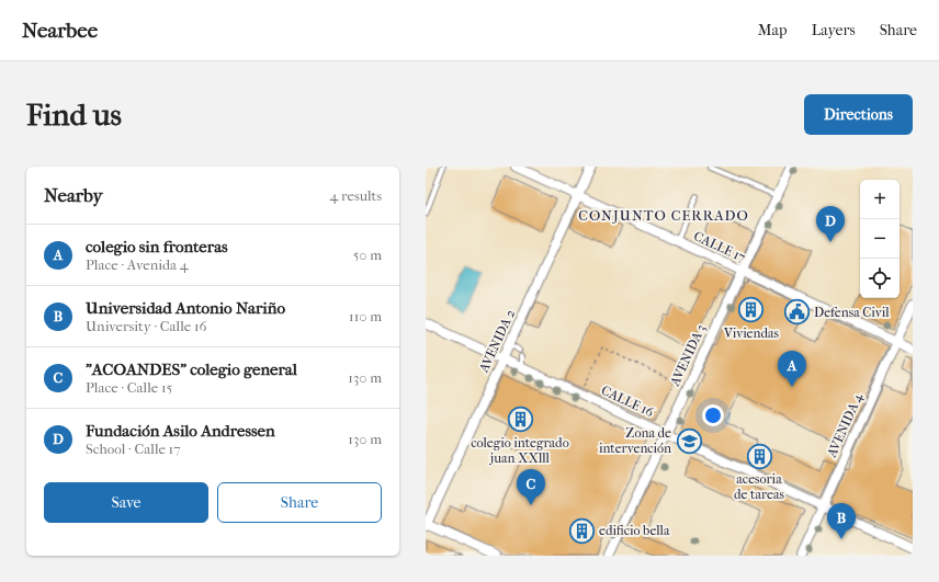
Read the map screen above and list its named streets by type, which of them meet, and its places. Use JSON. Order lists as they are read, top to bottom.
{
  "streets": {
    "street": [
      "CALLE 17",
      "AVENIDA 2",
      "AVENIDA 3",
      "CALLE 16",
      "AVENIDA 4"
    ]
  },
  "crossings": [
    ["CALLE 17", "AVENIDA 2"],
    ["CALLE 17", "AVENIDA 3"],
    ["CALLE 17", "AVENIDA 4"],
    ["AVENIDA 2", "CALLE 16"],
    ["AVENIDA 3", "CALLE 16"],
    ["CALLE 16", "AVENIDA 4"]
  ],
  "districts": ["CONJUNTO CERRADO"],
  "places": {
    "building": [
      "Viviendas",
      "colegio integrado juan XXlll",
      "acesoria de tareas",
      "edificio bella"
    ],
    "public building": ["Defensa Civil"],
    "school or university": ["Zona de intervención"]
  },
  "page": {
    "header": "Nearbee",
    "nav": ["Map", "Layers", "Share"],
    "buttons": [
      "Directions",
      ["Save", "Share"]
    ],
    "title": "Find us",
    "heading": ["Nearby", "4 results"],
    "map_buttons": ["+", "−"],
    "pins": [
      "D",
      "A",
      "C",
      "B"
    ],
    "list": [
      {
        "mark": "A",
        "name": "colegio sin fronteras",
        "note": "Place · Avenida 4",
        "value": "50 m"
      },
      {
        "mark": "B",
        "name": "Universidad Antonio Nariño",
        "note": "University · Calle 16",
        "value": "110 m"
      },
      {
        "mark": "C",
        "name": "\"ACOANDES\" colegio general",
        "note": "Place · Calle 15",
        "value": "130 m"
      },
      {
        "mark": "D",
        "name": "Fundación Asilo Andressen",
        "note": "School · Calle 17",
        "value": "130 m"
      }
    ]
  }
}
